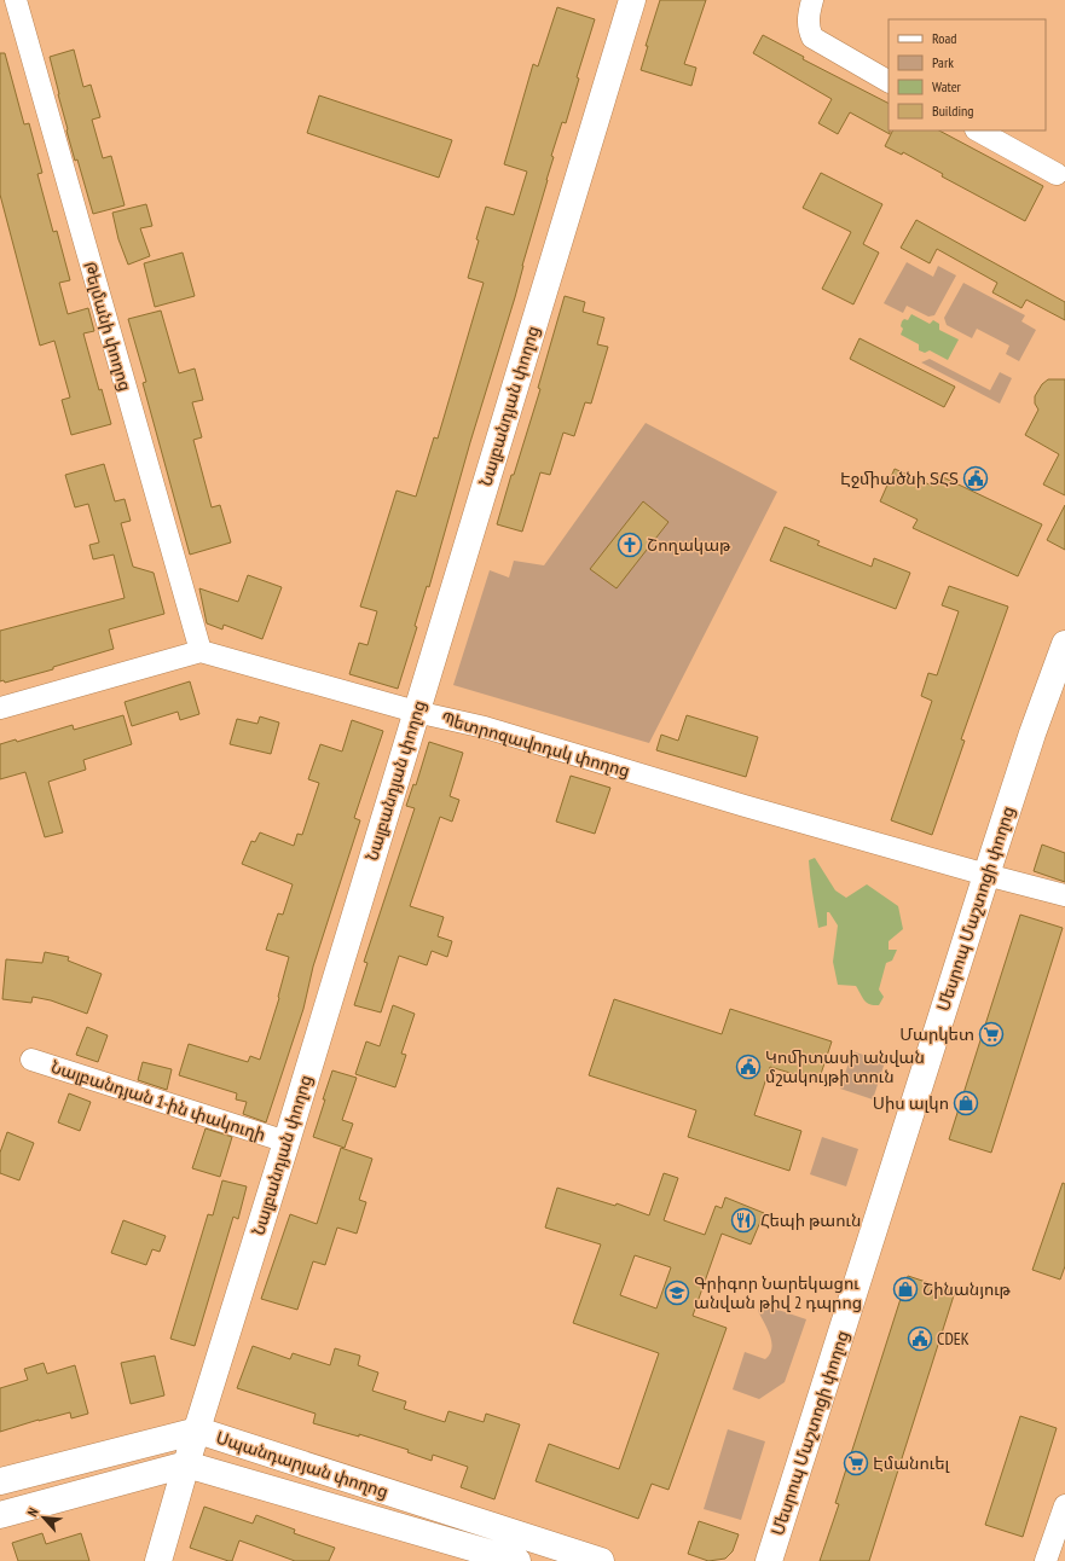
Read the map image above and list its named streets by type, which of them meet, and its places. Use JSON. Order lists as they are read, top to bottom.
{
  "streets": {
    "main road": ["Նալբանդյան փողոց", "Մեսրոպ Մաշտոցի փողոց", "Սպանդարյան փողոց"],
    "street": ["Թելմանի փողոց", "Պետրոզավոդսկ փողոց", "Նալբանդյան 1-ին փակուղի"]
  },
  "crossings": [
    ["Թելմանի փողոց", "Պետրոզավոդսկ փողոց"],
    ["Նալբանդյան փողոց", "Պետրոզավոդսկ փողոց"],
    ["Նալբանդյան փողոց", "Նալբանդյան 1-ին փակուղի"],
    ["Նալբանդյան փողոց", "Սպանդարյան փողոց"],
    ["Պետրոզավոդսկ փողոց", "Մեսրոպ Մաշտոցի փողոց"]
  ],
  "places": {
    "public building": ["Էջմիածնի ՏՀՏ", "Կոմիտասի անվան մշակույթի տուն", "CDEK"],
    "church": ["Շողակաթ"],
    "supermarket": ["Մարկետ", "Էմանուել"],
    "shop": ["Սիս ալկո", "Շինանյութ"],
    "restaurant": ["Հեպի թաուն"],
    "school or university": ["Գրիգոր Նարեկացու անվան թիվ 2 դպրոց"]
  },
  "legend": [
    "Road",
    "Park",
    "Water",
    "Building"
  ],
  "north": "top left"
}
